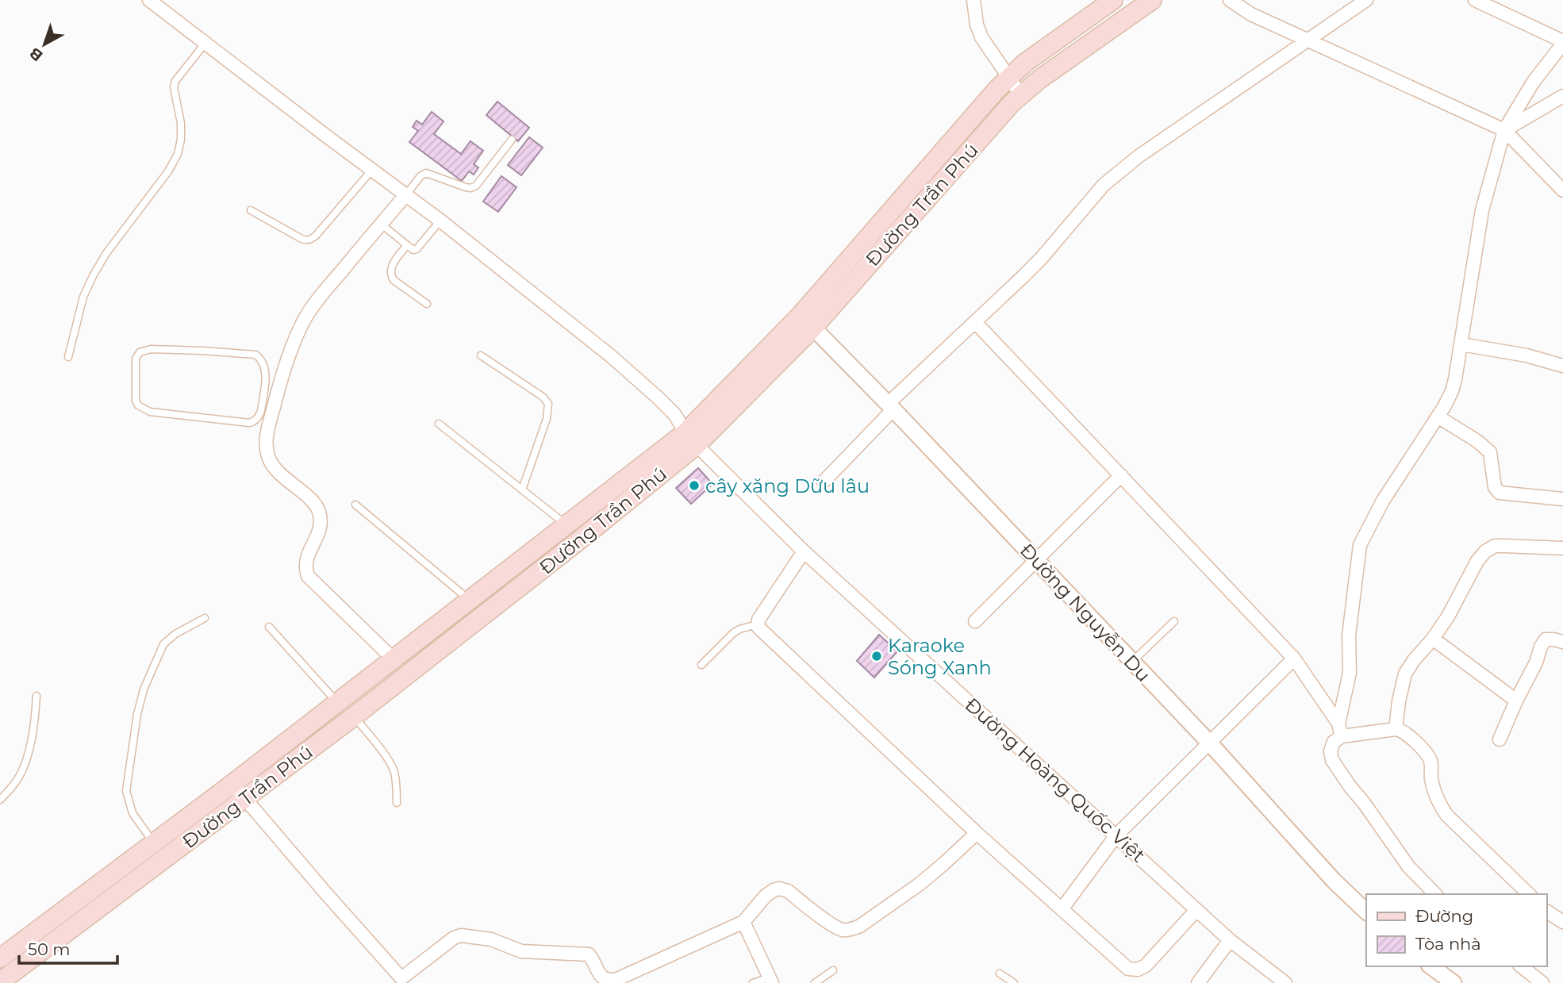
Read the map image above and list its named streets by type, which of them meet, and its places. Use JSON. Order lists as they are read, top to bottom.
{
  "streets": {
    "main road": ["Đường Trần Phú"],
    "street": ["Đường Nguyễn Du", "Đường Hoàng Quốc Việt"]
  },
  "crossings": [
    ["Đường Trần Phú", "Đường Nguyễn Du"],
    ["Đường Trần Phú", "Đường Hoàng Quốc Việt"]
  ],
  "places": ["cây xăng Dữu lâu", "Karaoke Sóng Xanh"],
  "legend": ["Đường", "Tòa nhà"],
  "scale_bar": "50 m",
  "north": "bottom left"
}
